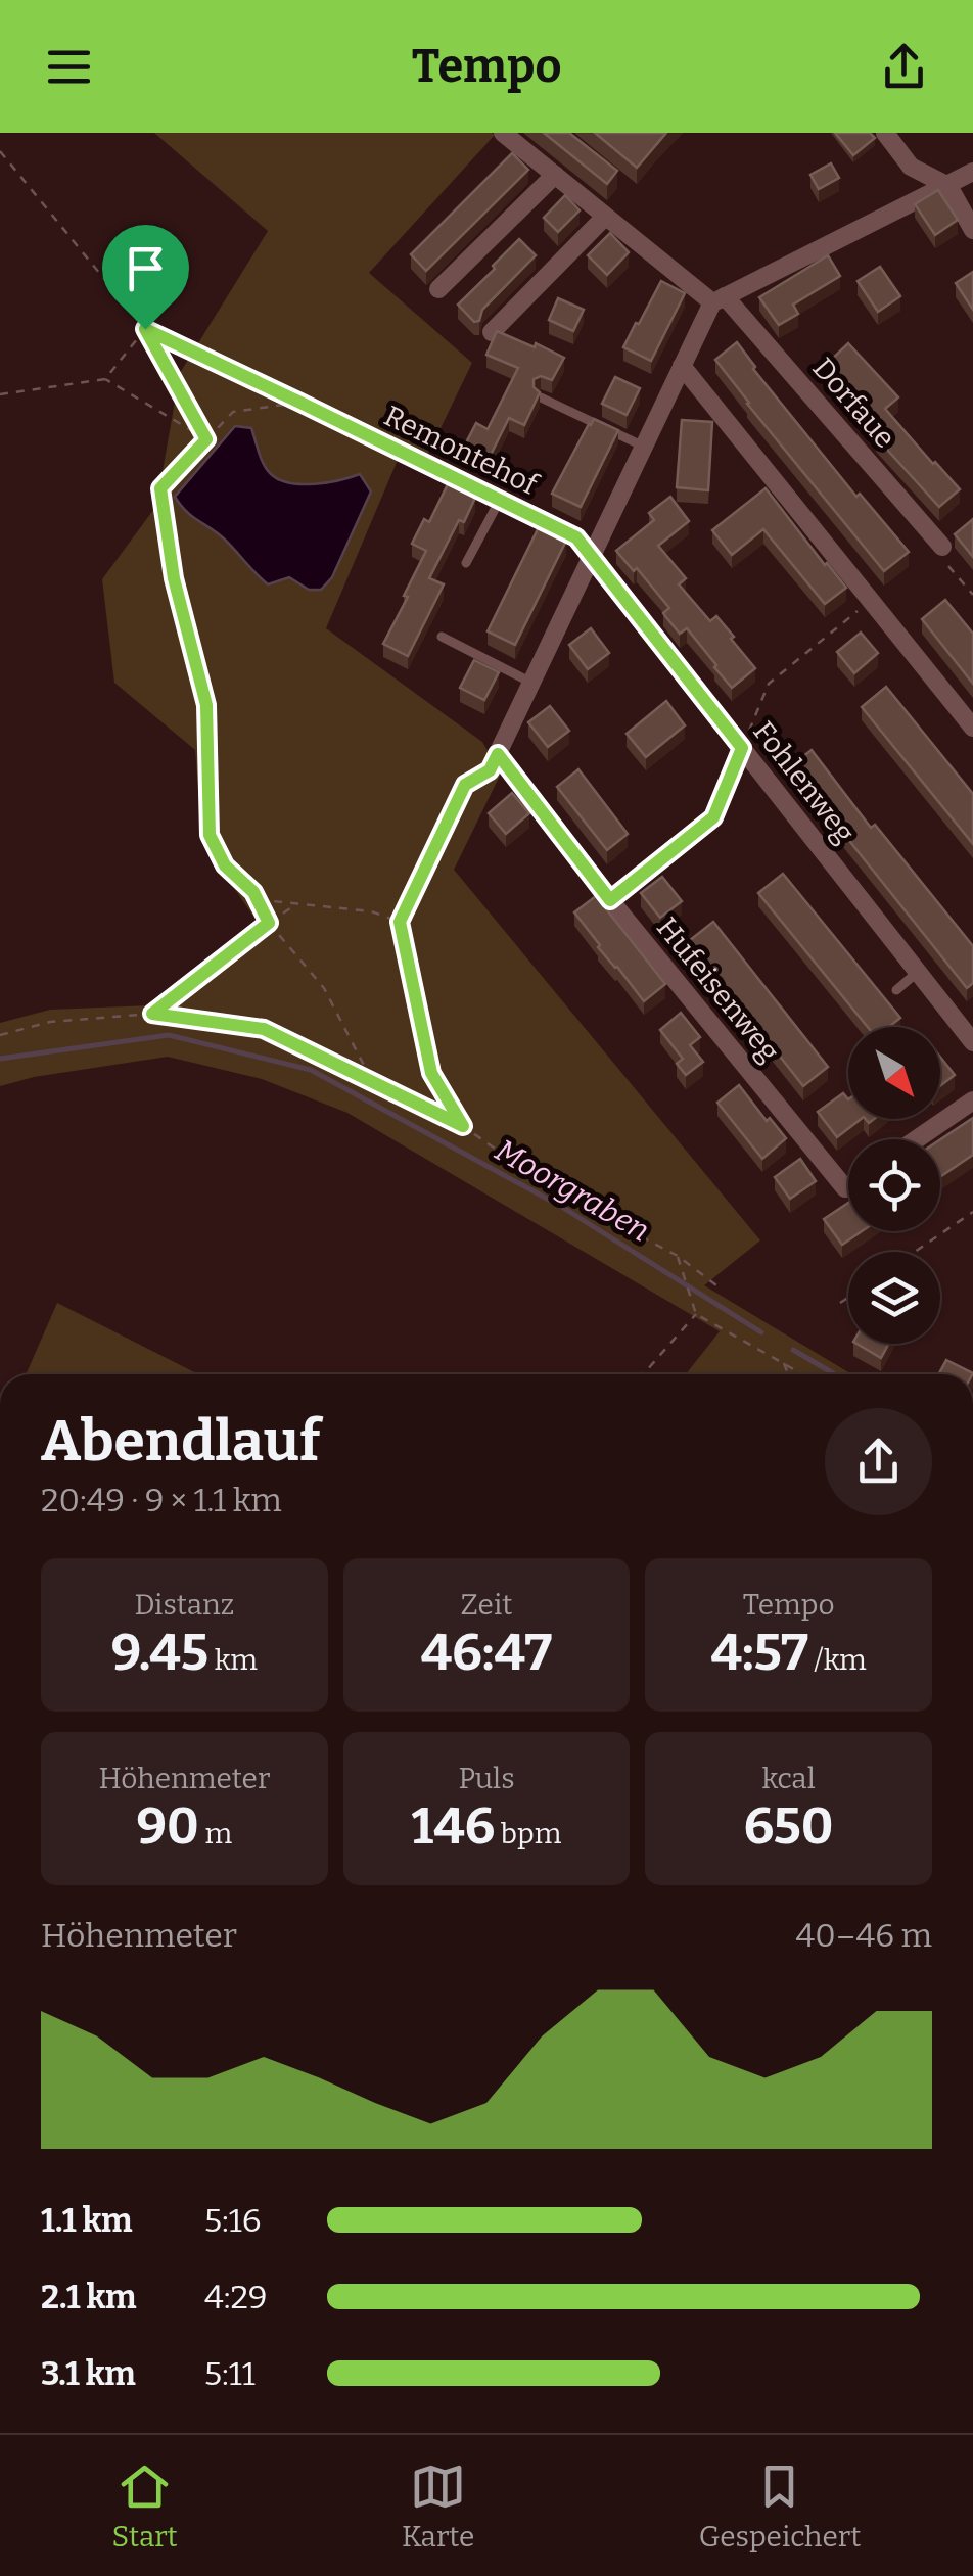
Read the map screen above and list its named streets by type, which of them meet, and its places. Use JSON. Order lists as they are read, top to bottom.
{
  "streets": {
    "street": [
      "Dorfaue",
      "Remontehof",
      "Fohlenweg",
      "Hufeisenweg"
    ]
  },
  "crossings": [
    ["Remontehof", "Fohlenweg"]
  ],
  "water": ["Moorgraben"],
  "north": "bottom right",
  "page": {
    "header": "Tempo",
    "heading": ["Abendlauf", "20:49 · 9 × 1.1 km"],
    "stats": [
      ["Distanz", "9.45 km"],
      ["Zeit", "46:47"],
      ["Tempo", "4:57 /km"],
      ["Höhenmeter", "90 m"],
      ["Puls", "146 bpm"],
      ["kcal", "650"]
    ],
    "chart": ["Höhenmeter", "40–46 m"],
    "list": [
      {
        "name": "1.1 km",
        "note": "5:16"
      },
      {
        "name": "2.1 km",
        "note": "4:29"
      },
      {
        "name": "3.1 km",
        "note": "5:11"
      }
    ],
    "tabs": ["Start", "Karte", "Gespeichert"]
  }
}
